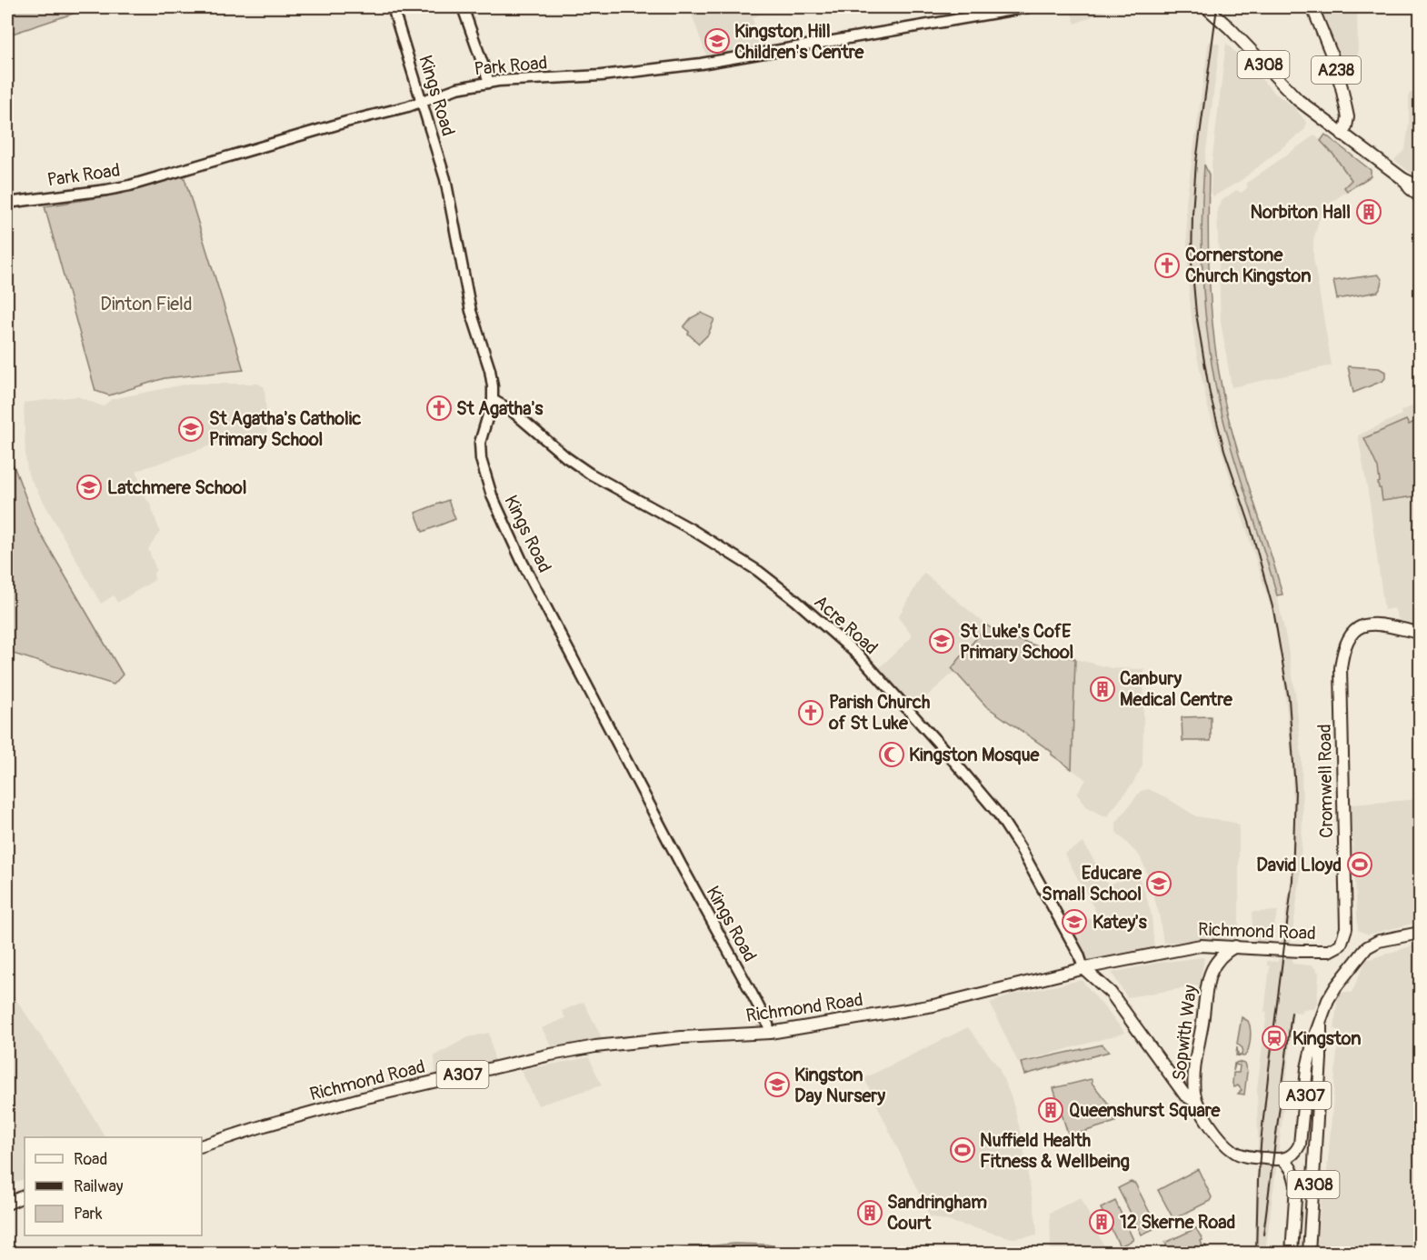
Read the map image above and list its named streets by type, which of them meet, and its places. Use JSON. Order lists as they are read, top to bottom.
{
  "streets": {
    "main road": [
      "A308",
      "A238",
      "Cromwell Road",
      "Richmond Road",
      "Sopwith Way",
      "A307"
    ],
    "street": ["Park Road", "Kings Road", "Acre Road"]
  },
  "crossings": [
    ["A308", "A238"],
    ["A308", "Sopwith Way"],
    ["A308", "A307"],
    ["Park Road", "Kings Road"],
    ["Kings Road", "Acre Road"],
    ["Kings Road", "Richmond Road"],
    ["Acre Road", "Richmond Road"],
    ["Cromwell Road", "Richmond Road"],
    ["Richmond Road", "Sopwith Way"],
    ["Sopwith Way", "A307"]
  ],
  "parks": ["Dinton Field"],
  "places": {
    "school or university": [
      "Kingston Hill Children's Centre",
      "St Agatha's Catholic Primary School",
      "Latchmere School",
      "St Luke's CofE Primary School",
      "Educare Small School",
      "Katey's",
      "Kingston Day Nursery"
    ],
    "building": [
      "Norbiton Hall",
      "Canbury Medical Centre",
      "Queenshurst Square",
      "Sandringham Court",
      "12 Skerne Road"
    ],
    "church": ["Cornerstone Church Kingston", "St Agatha's", "Parish Church of St Luke"],
    "mosque": ["Kingston Mosque"],
    "sports": ["David Lloyd", "Nuffield Health Fitness & Wellbeing"],
    "station": ["Kingston"]
  },
  "legend": ["Road", "Railway", "Park"]
}
